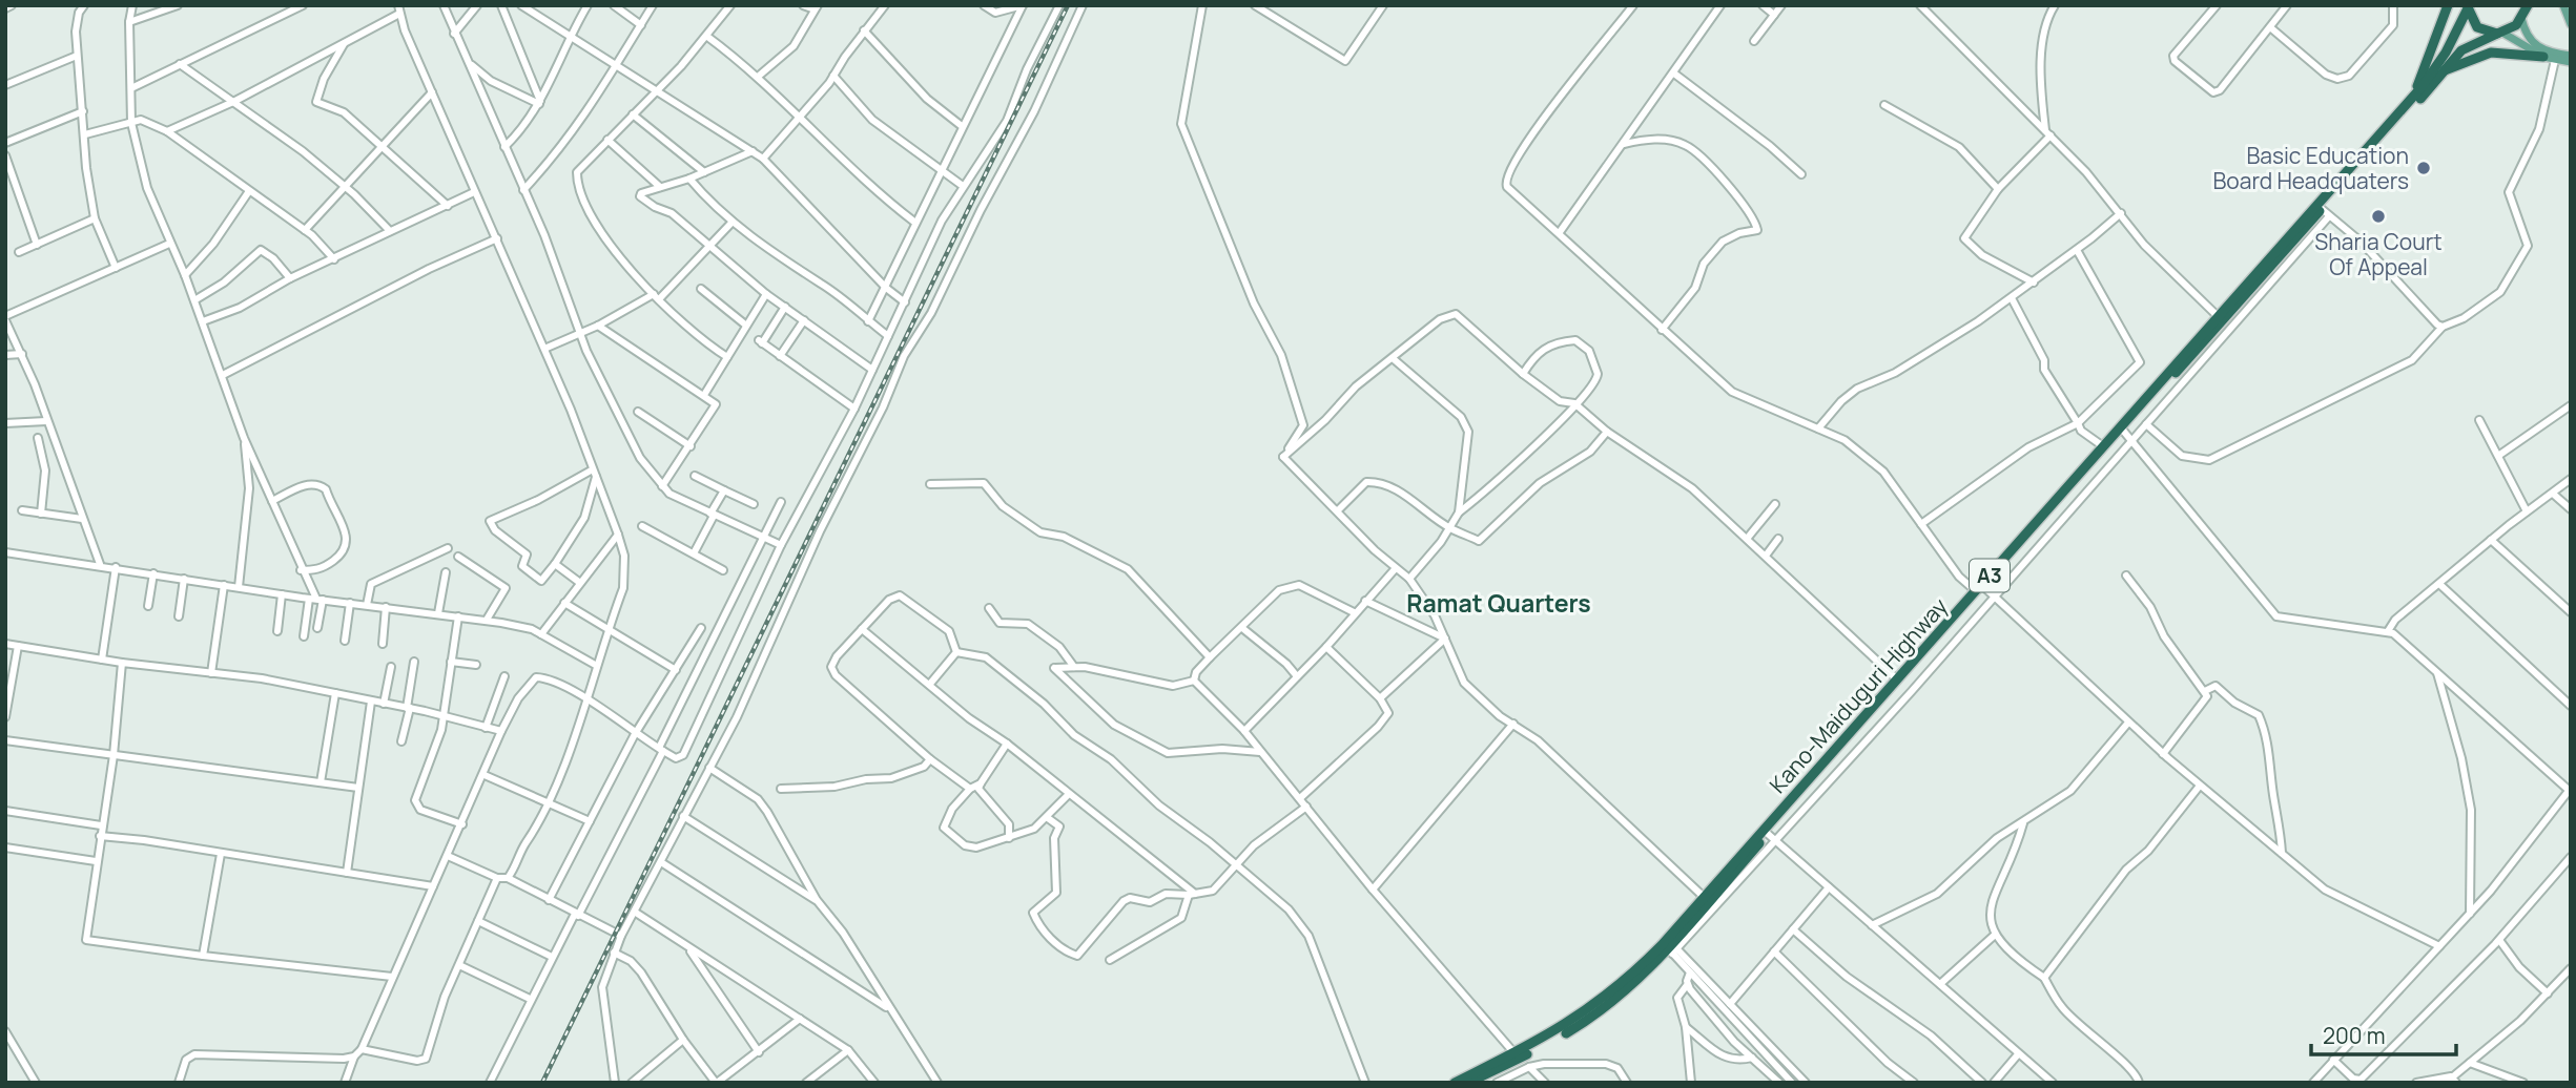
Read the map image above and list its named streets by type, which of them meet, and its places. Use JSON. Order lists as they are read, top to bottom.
{
  "streets": {
    "highway": ["A3", "Kano-Maiduguri Highway"]
  },
  "crossings": [
    ["A3", "Kano-Maiduguri Highway"]
  ],
  "districts": ["Ramat Quarters"],
  "places": ["Basic Education Board Headquaters", "Sharia Court Of Appeal"],
  "scale_bar": "200 m"
}
